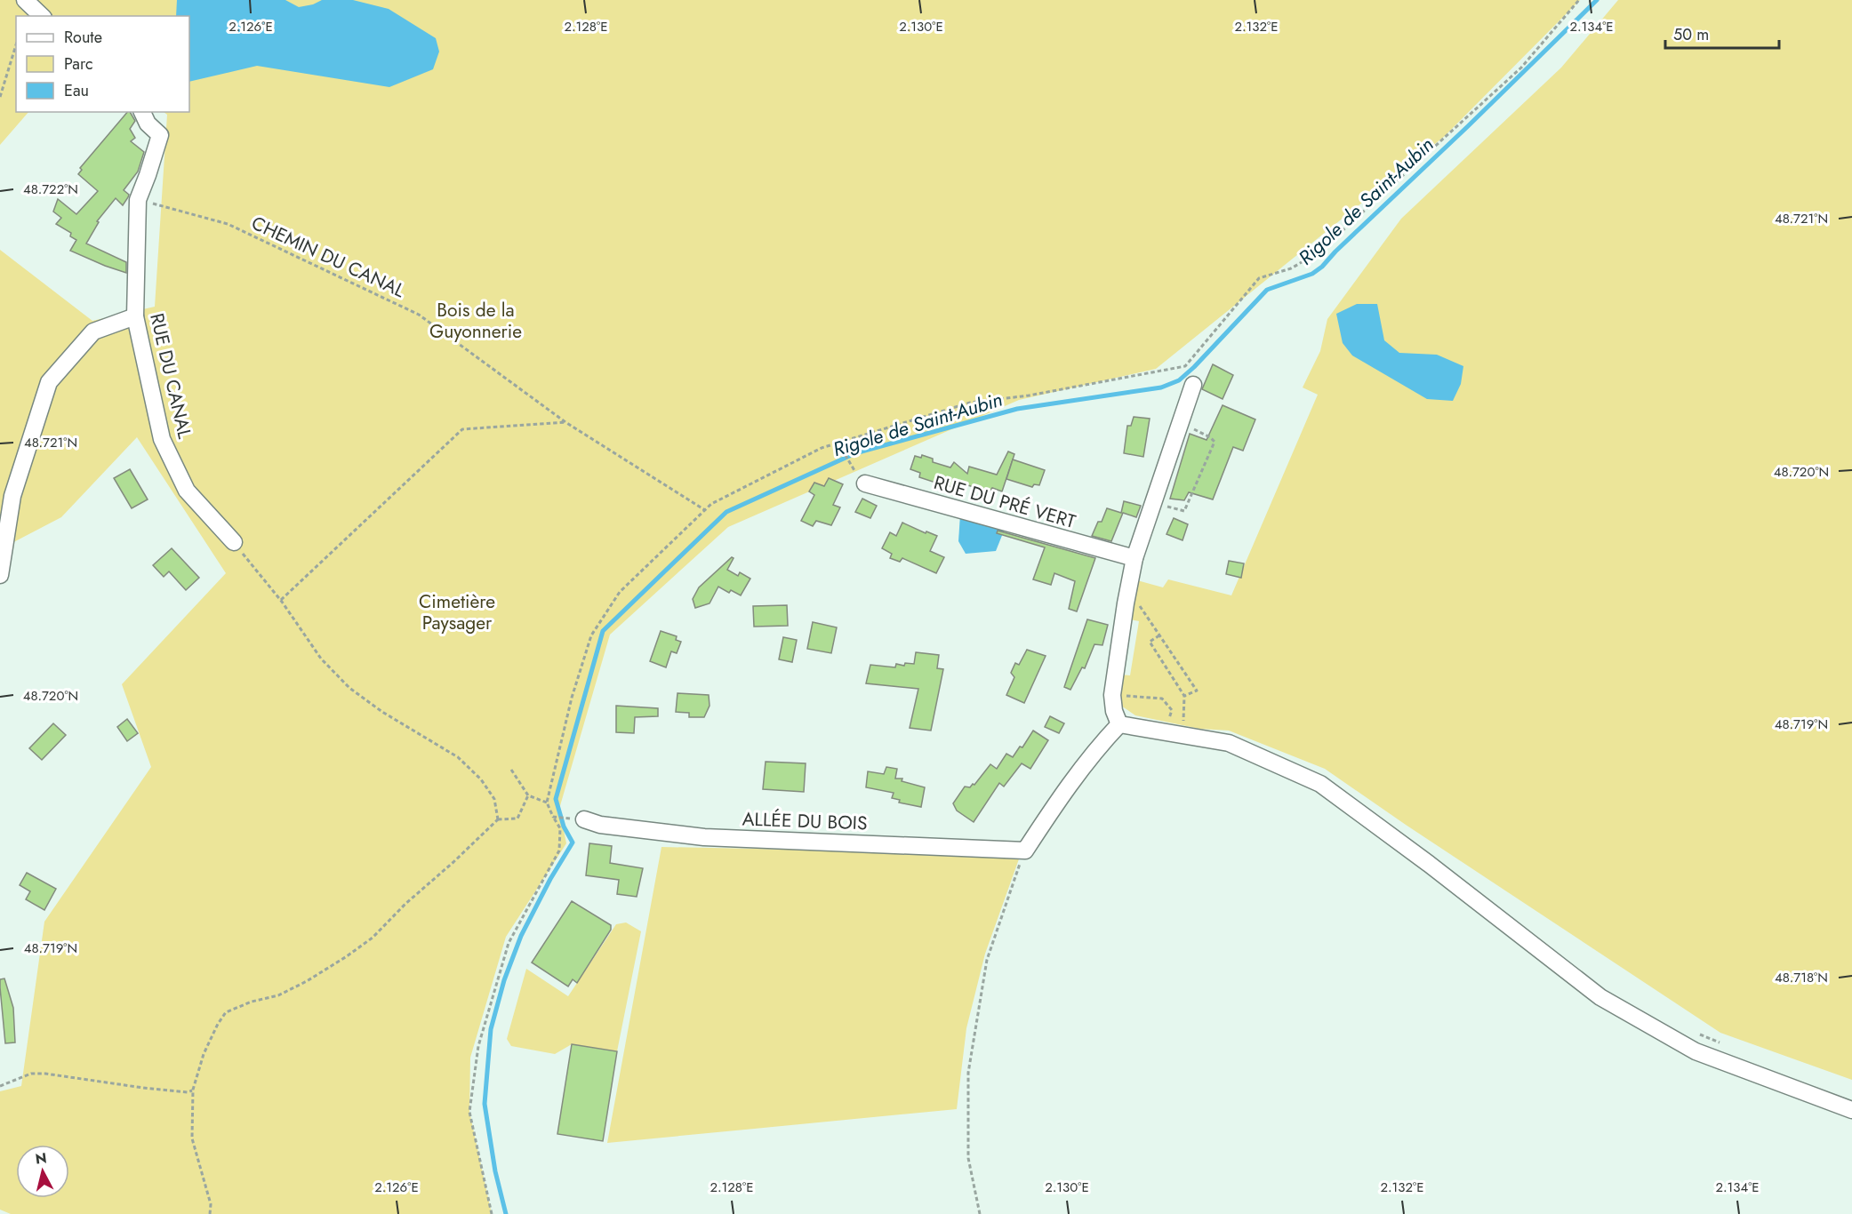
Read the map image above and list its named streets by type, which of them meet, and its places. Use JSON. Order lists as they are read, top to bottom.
{
  "streets": {
    "street": ["RUE DU CANAL", "RUE DU PRÉ VERT", "ALLÉE DU BOIS"],
    "path": ["CHEMIN DU CANAL"]
  },
  "crossings": [
    ["CHEMIN DU CANAL", "RUE DU CANAL"]
  ],
  "water": ["Rigole de Saint-Aubin"],
  "parks": ["Bois de la Guyonnerie", "Cimetière Paysager"],
  "legend": ["Route", "Parc", "Eau"],
  "scale_bar": "50 m",
  "north": "top",
  "coordinates": [
    "2.126°E",
    "2.128°E",
    "2.130°E",
    "2.132°E",
    "2.134°E",
    "48.722°N",
    "48.721°N",
    "48.720°N",
    "48.719°N",
    "48.718°N"
  ]
}
